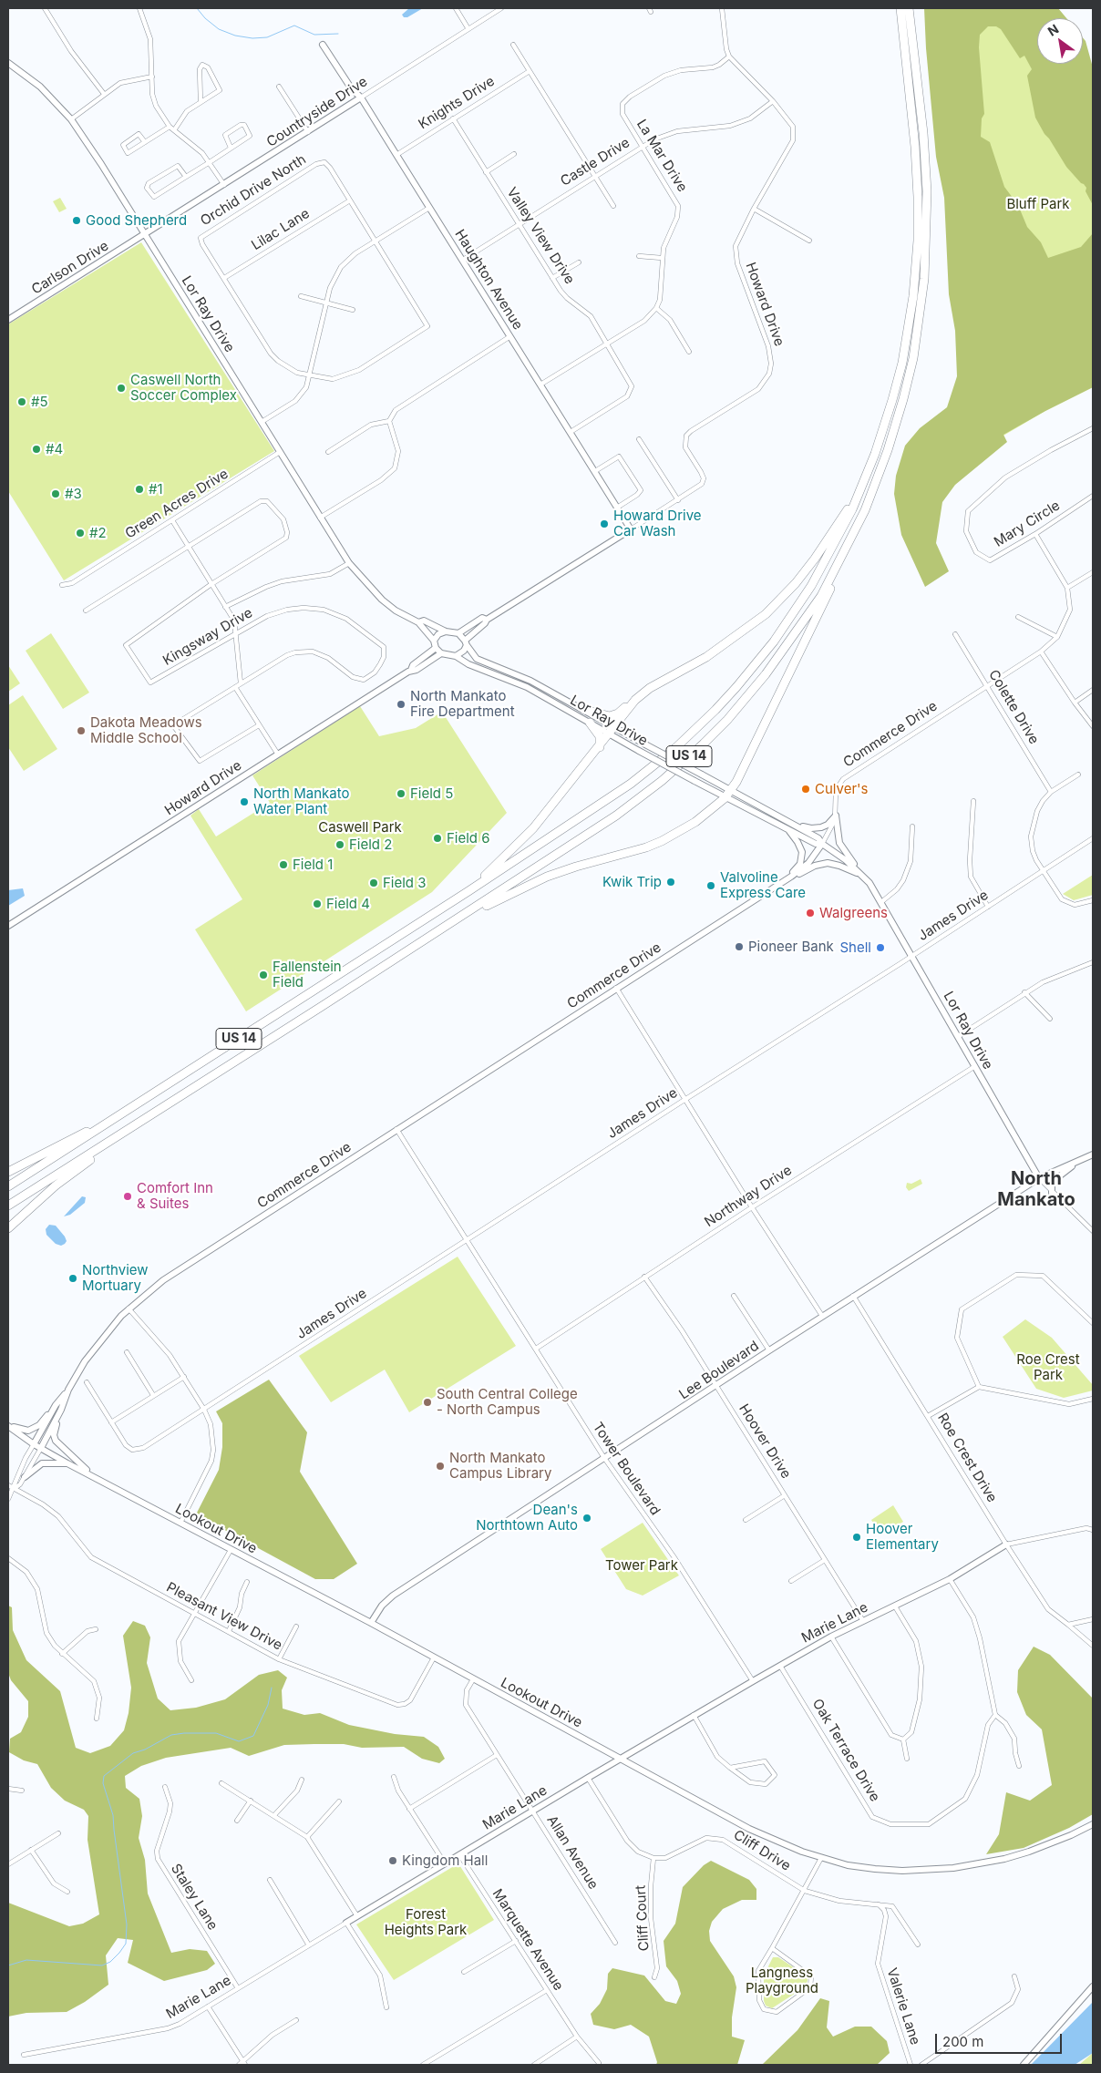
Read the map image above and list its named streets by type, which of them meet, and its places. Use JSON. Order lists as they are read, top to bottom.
{
  "streets": {
    "highway": ["US 14"],
    "street": [
      "Knights Drive",
      "Countryside Drive",
      "La Mar Drive",
      "Castle Drive",
      "Orchid Drive North",
      "Lilac Lane",
      "Valley View Drive",
      "Carlson Drive",
      "Haughton Avenue",
      "Howard Drive",
      "Lor Ray Drive",
      "Green Acres Drive",
      "Mary Circle",
      "Kingsway Drive",
      "Colette Drive",
      "Commerce Drive",
      "James Drive",
      "Northway Drive",
      "Lee Boulevard",
      "Hoover Drive",
      "Roe Crest Drive",
      "Tower Boulevard",
      "Lookout Drive",
      "Pleasant View Drive",
      "Marie Lane",
      "Oak Terrace Drive",
      "Cliff Drive",
      "Allan Avenue",
      "Staley Lane",
      "Cliff Court",
      "Marquette Avenue",
      "Valerie Lane"
    ]
  },
  "crossings": [
    ["Knights Drive", "Valley View Drive"],
    ["Knights Drive", "Haughton Avenue"],
    ["Countryside Drive", "Carlson Drive"],
    ["Countryside Drive", "Haughton Avenue"],
    ["Countryside Drive", "Lor Ray Drive"],
    ["La Mar Drive", "Castle Drive"],
    ["La Mar Drive", "Howard Drive"],
    ["Castle Drive", "Valley View Drive"],
    ["Castle Drive", "Haughton Avenue"],
    ["Castle Drive", "Howard Drive"],
    ["Orchid Drive North", "Lilac Lane"],
    ["Valley View Drive", "Haughton Avenue"],
    ["Carlson Drive", "Lor Ray Drive"],
    ["Haughton Avenue", "Howard Drive"],
    ["Howard Drive", "Lor Ray Drive"],
    ["Lor Ray Drive", "Green Acres Drive"],
    ["Lor Ray Drive", "Commerce Drive"],
    ["Lor Ray Drive", "James Drive"],
    ["Lor Ray Drive", "Northway Drive"],
    ["Lor Ray Drive", "Lee Boulevard"],
    ["Mary Circle", "Commerce Drive"],
    ["Colette Drive", "Commerce Drive"],
    ["Commerce Drive", "Tower Boulevard"],
    ["Commerce Drive", "Lookout Drive"],
    ["James Drive", "Tower Boulevard"],
    ["Northway Drive", "Hoover Drive"],
    ["Northway Drive", "Tower Boulevard"],
    ["Lee Boulevard", "Hoover Drive"],
    ["Lee Boulevard", "Roe Crest Drive"],
    ["Lee Boulevard", "Tower Boulevard"],
    ["Lee Boulevard", "Lookout Drive"],
    ["Hoover Drive", "Marie Lane"],
    ["Roe Crest Drive", "Marie Lane"],
    ["Tower Boulevard", "Marie Lane"],
    ["Lookout Drive", "Pleasant View Drive"],
    ["Lookout Drive", "Marie Lane"],
    ["Lookout Drive", "Allan Avenue"],
    ["Marie Lane", "Oak Terrace Drive"],
    ["Marie Lane", "Allan Avenue"],
    ["Marie Lane", "Staley Lane"],
    ["Marie Lane", "Marquette Avenue"],
    ["Cliff Drive", "Cliff Court"],
    ["Cliff Drive", "Valerie Lane"]
  ],
  "districts": ["North Mankato"],
  "parks": [
    "Bluff Park",
    "Caswell Park",
    "Roe Crest Park",
    "Tower Park",
    "Forest Heights Park",
    "Langness Playground"
  ],
  "places": [
    "Good Shepherd",
    "Caswell North Soccer Complex",
    "#5",
    "#4",
    "#1",
    "#3",
    "Howard Drive Car Wash",
    "#2",
    "North Mankato Fire Department",
    "Dakota Meadows Middle School",
    "Culver's",
    "Field 5",
    "North Mankato Water Plant",
    "Field 6",
    "Field 2",
    "Field 1",
    "Kwik Trip",
    "Field 3",
    "Valvoline Express Care",
    "Field 4",
    "Walgreens",
    "Pioneer Bank",
    "Shell",
    "Fallenstein Field",
    "Comfort Inn & Suites",
    "Northview Mortuary",
    "South Central College - North Campus",
    "North Mankato Campus Library",
    "Dean's Northtown Auto",
    "Hoover Elementary",
    "Kingdom Hall"
  ],
  "scale_bar": "200 m",
  "north": "top left"
}
